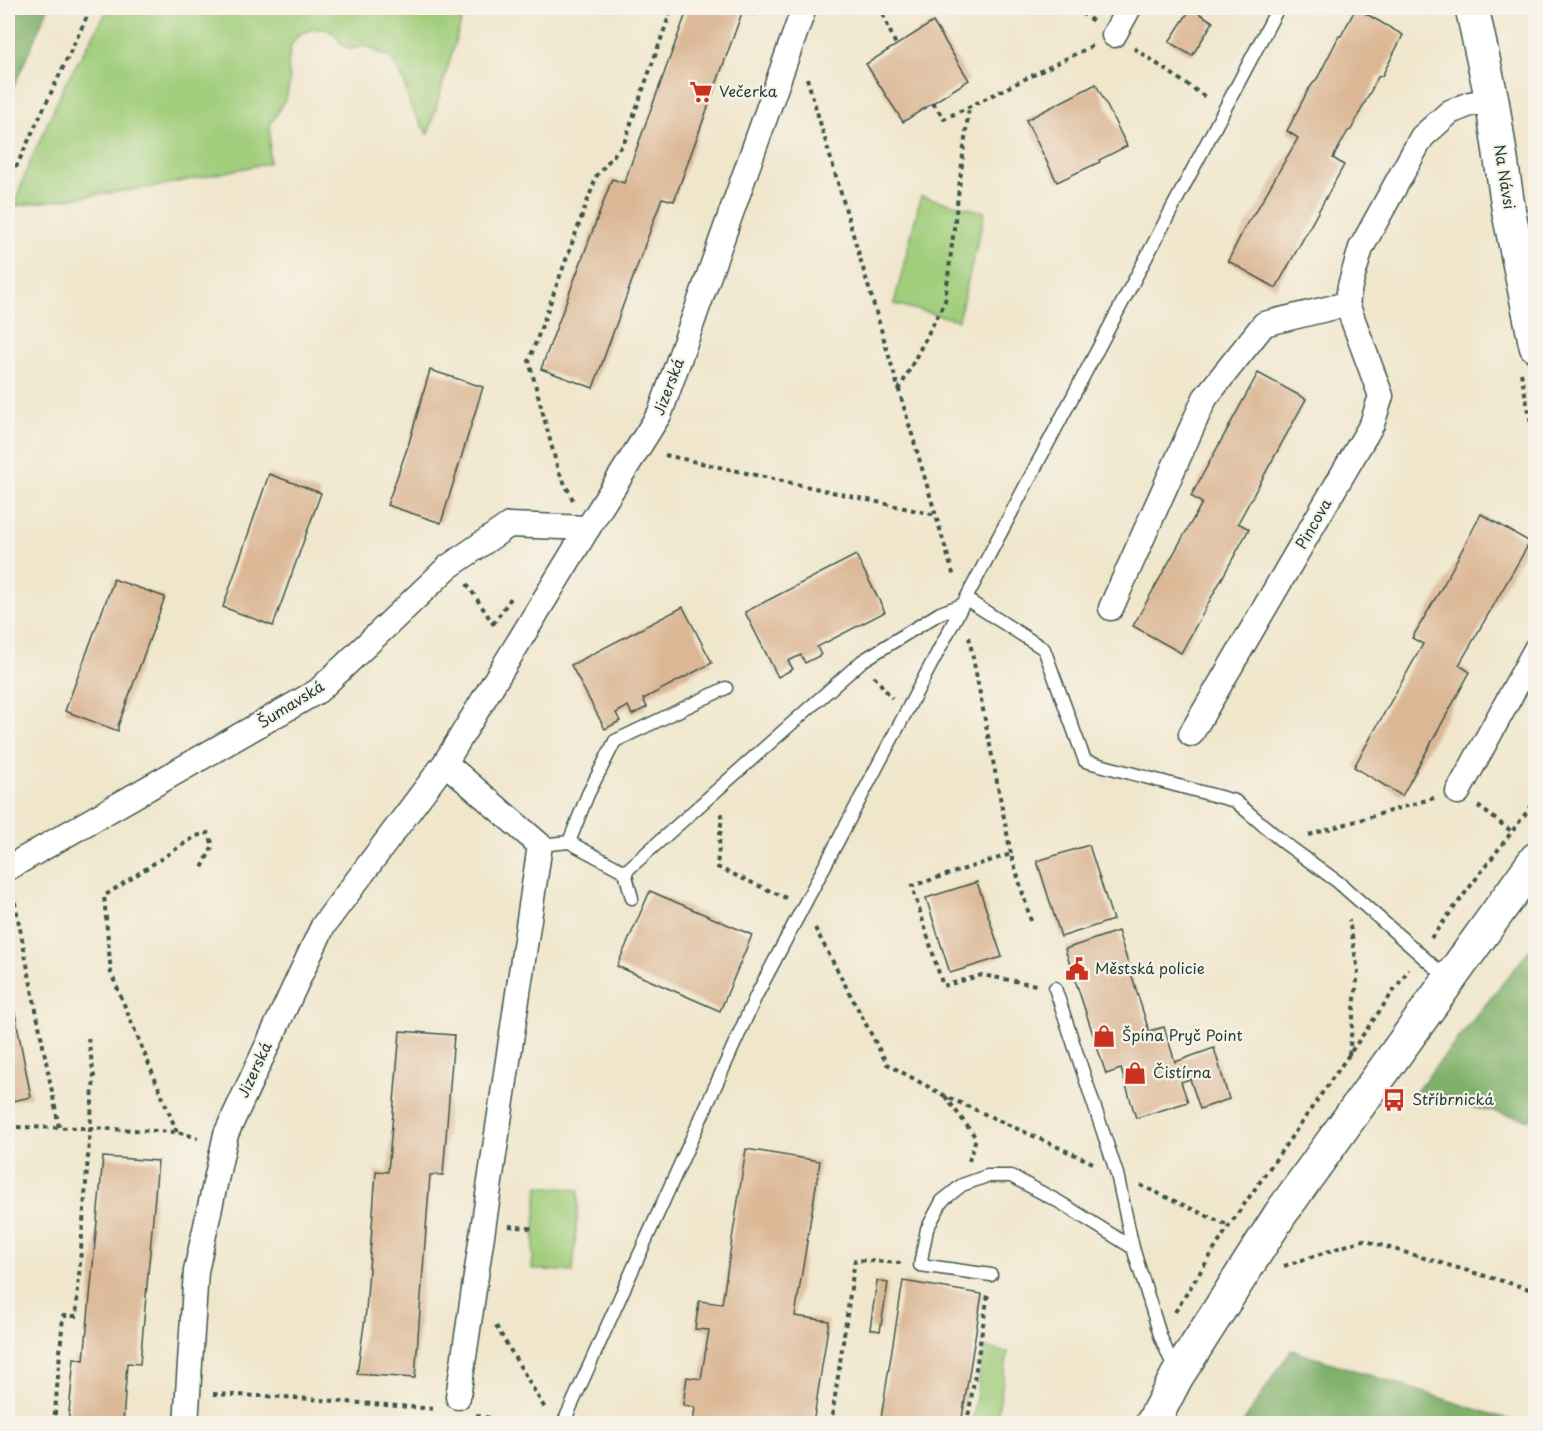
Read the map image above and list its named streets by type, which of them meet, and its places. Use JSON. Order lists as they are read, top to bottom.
{
  "streets": {
    "street": [
      "Na Návsi",
      "Jizerská",
      "Pincova",
      "Šumavská"
    ]
  },
  "crossings": [
    ["Jizerská", "Šumavská"]
  ],
  "places": {
    "supermarket": ["Večerka"],
    "public building": ["Městská policie"],
    "shop": ["Špína Pryč Point", "Čistírna"],
    "bus stop": ["Stříbrnická"]
  }
}
